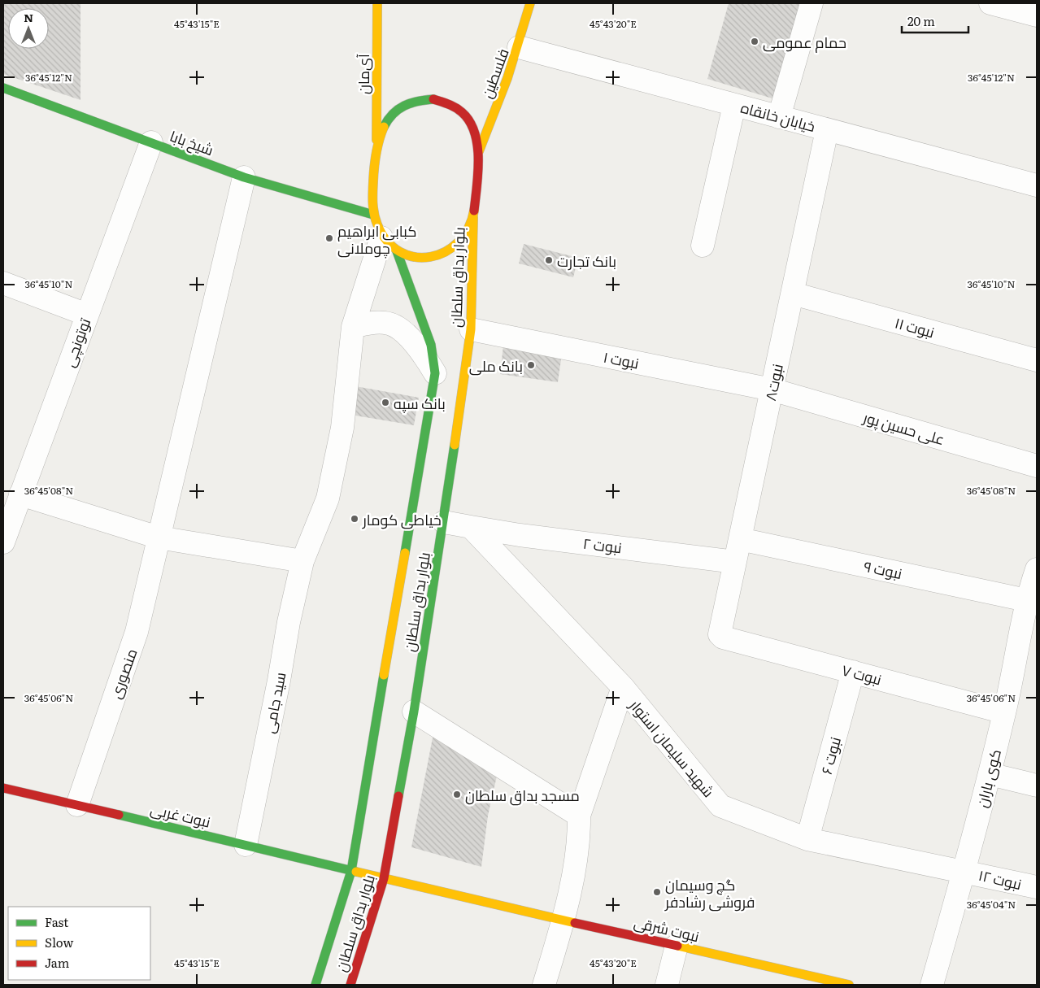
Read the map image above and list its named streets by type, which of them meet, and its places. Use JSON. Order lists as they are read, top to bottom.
{
  "streets": {
    "main road": [
      "فلسطین",
      "آی‌مان",
      "شیخ بابا",
      "بلوار بداق سلطان",
      "نبوت غربی",
      "نبوت شرقی"
    ],
    "street": [
      "خیابان خانقاه",
      "نبوت ۱۱",
      "توتونچی",
      "نبوت ۱",
      "نبوت۸",
      "علی حسین پور",
      "نبوت ۲",
      "نبوت ۹",
      "منصوری",
      "نبوت ۷",
      "سید جامی",
      "شهید سلیمان استوار",
      "نبوت ۶",
      "کوی باران",
      "نبوت ۱۲"
    ]
  },
  "crossings": [
    ["فلسطین", "آی‌مان"],
    ["فلسطین", "خیابان خانقاه"],
    ["فلسطین", "شیخ بابا"],
    ["فلسطین", "بلوار بداق سلطان"],
    ["فلسطین", "سید جامی"],
    ["آی‌مان", "شیخ بابا"],
    ["آی‌مان", "بلوار بداق سلطان"],
    ["آی‌مان", "سید جامی"],
    ["خیابان خانقاه", "نبوت۸"],
    ["شیخ بابا", "بلوار بداق سلطان"],
    ["شیخ بابا", "توتونچی"],
    ["شیخ بابا", "منصوری"],
    ["شیخ بابا", "سید جامی"],
    ["بلوار بداق سلطان", "نبوت ۱"],
    ["بلوار بداق سلطان", "سید جامی"],
    ["بلوار بداق سلطان", "نبوت غربی"],
    ["بلوار بداق سلطان", "نبوت شرقی"],
    ["نبوت ۱۱", "نبوت۸"],
    ["نبوت ۱", "نبوت۸"],
    ["نبوت ۱", "علی حسین پور"],
    ["نبوت۸", "علی حسین پور"],
    ["نبوت۸", "نبوت ۲"],
    ["نبوت۸", "نبوت ۹"],
    ["نبوت۸", "نبوت ۷"],
    ["نبوت ۲", "شهید سلیمان استوار"],
    ["نبوت ۹", "کوی باران"],
    ["منصوری", "نبوت غربی"],
    ["نبوت ۷", "نبوت ۶"],
    ["نبوت ۷", "کوی باران"],
    ["سید جامی", "نبوت غربی"],
    ["شهید سلیمان استوار", "نبوت ۶"],
    ["شهید سلیمان استوار", "کوی باران"],
    ["شهید سلیمان استوار", "نبوت ۱۲"],
    ["کوی باران", "نبوت ۱۲"],
    ["نبوت غربی", "نبوت شرقی"]
  ],
  "places": [
    "حمام عمومی",
    "کبابی ابراهیم چوملانی",
    "بانک تجارت",
    "بانک ملی",
    "بانک سپه",
    "خیاطی کومار",
    "مسجد بداق سلطان",
    "گچ وسیمان فروشی رشادفر"
  ],
  "legend": ["Fast", "Slow", "Jam"],
  "scale_bar": "20 m",
  "north": "top",
  "coordinates": [
    "45°43'15\"E",
    "45°43'20\"E",
    "36°45'12\"N",
    "36°45'10\"N",
    "36°45'08\"N",
    "36°45'06\"N",
    "36°45'04\"N"
  ]
}
